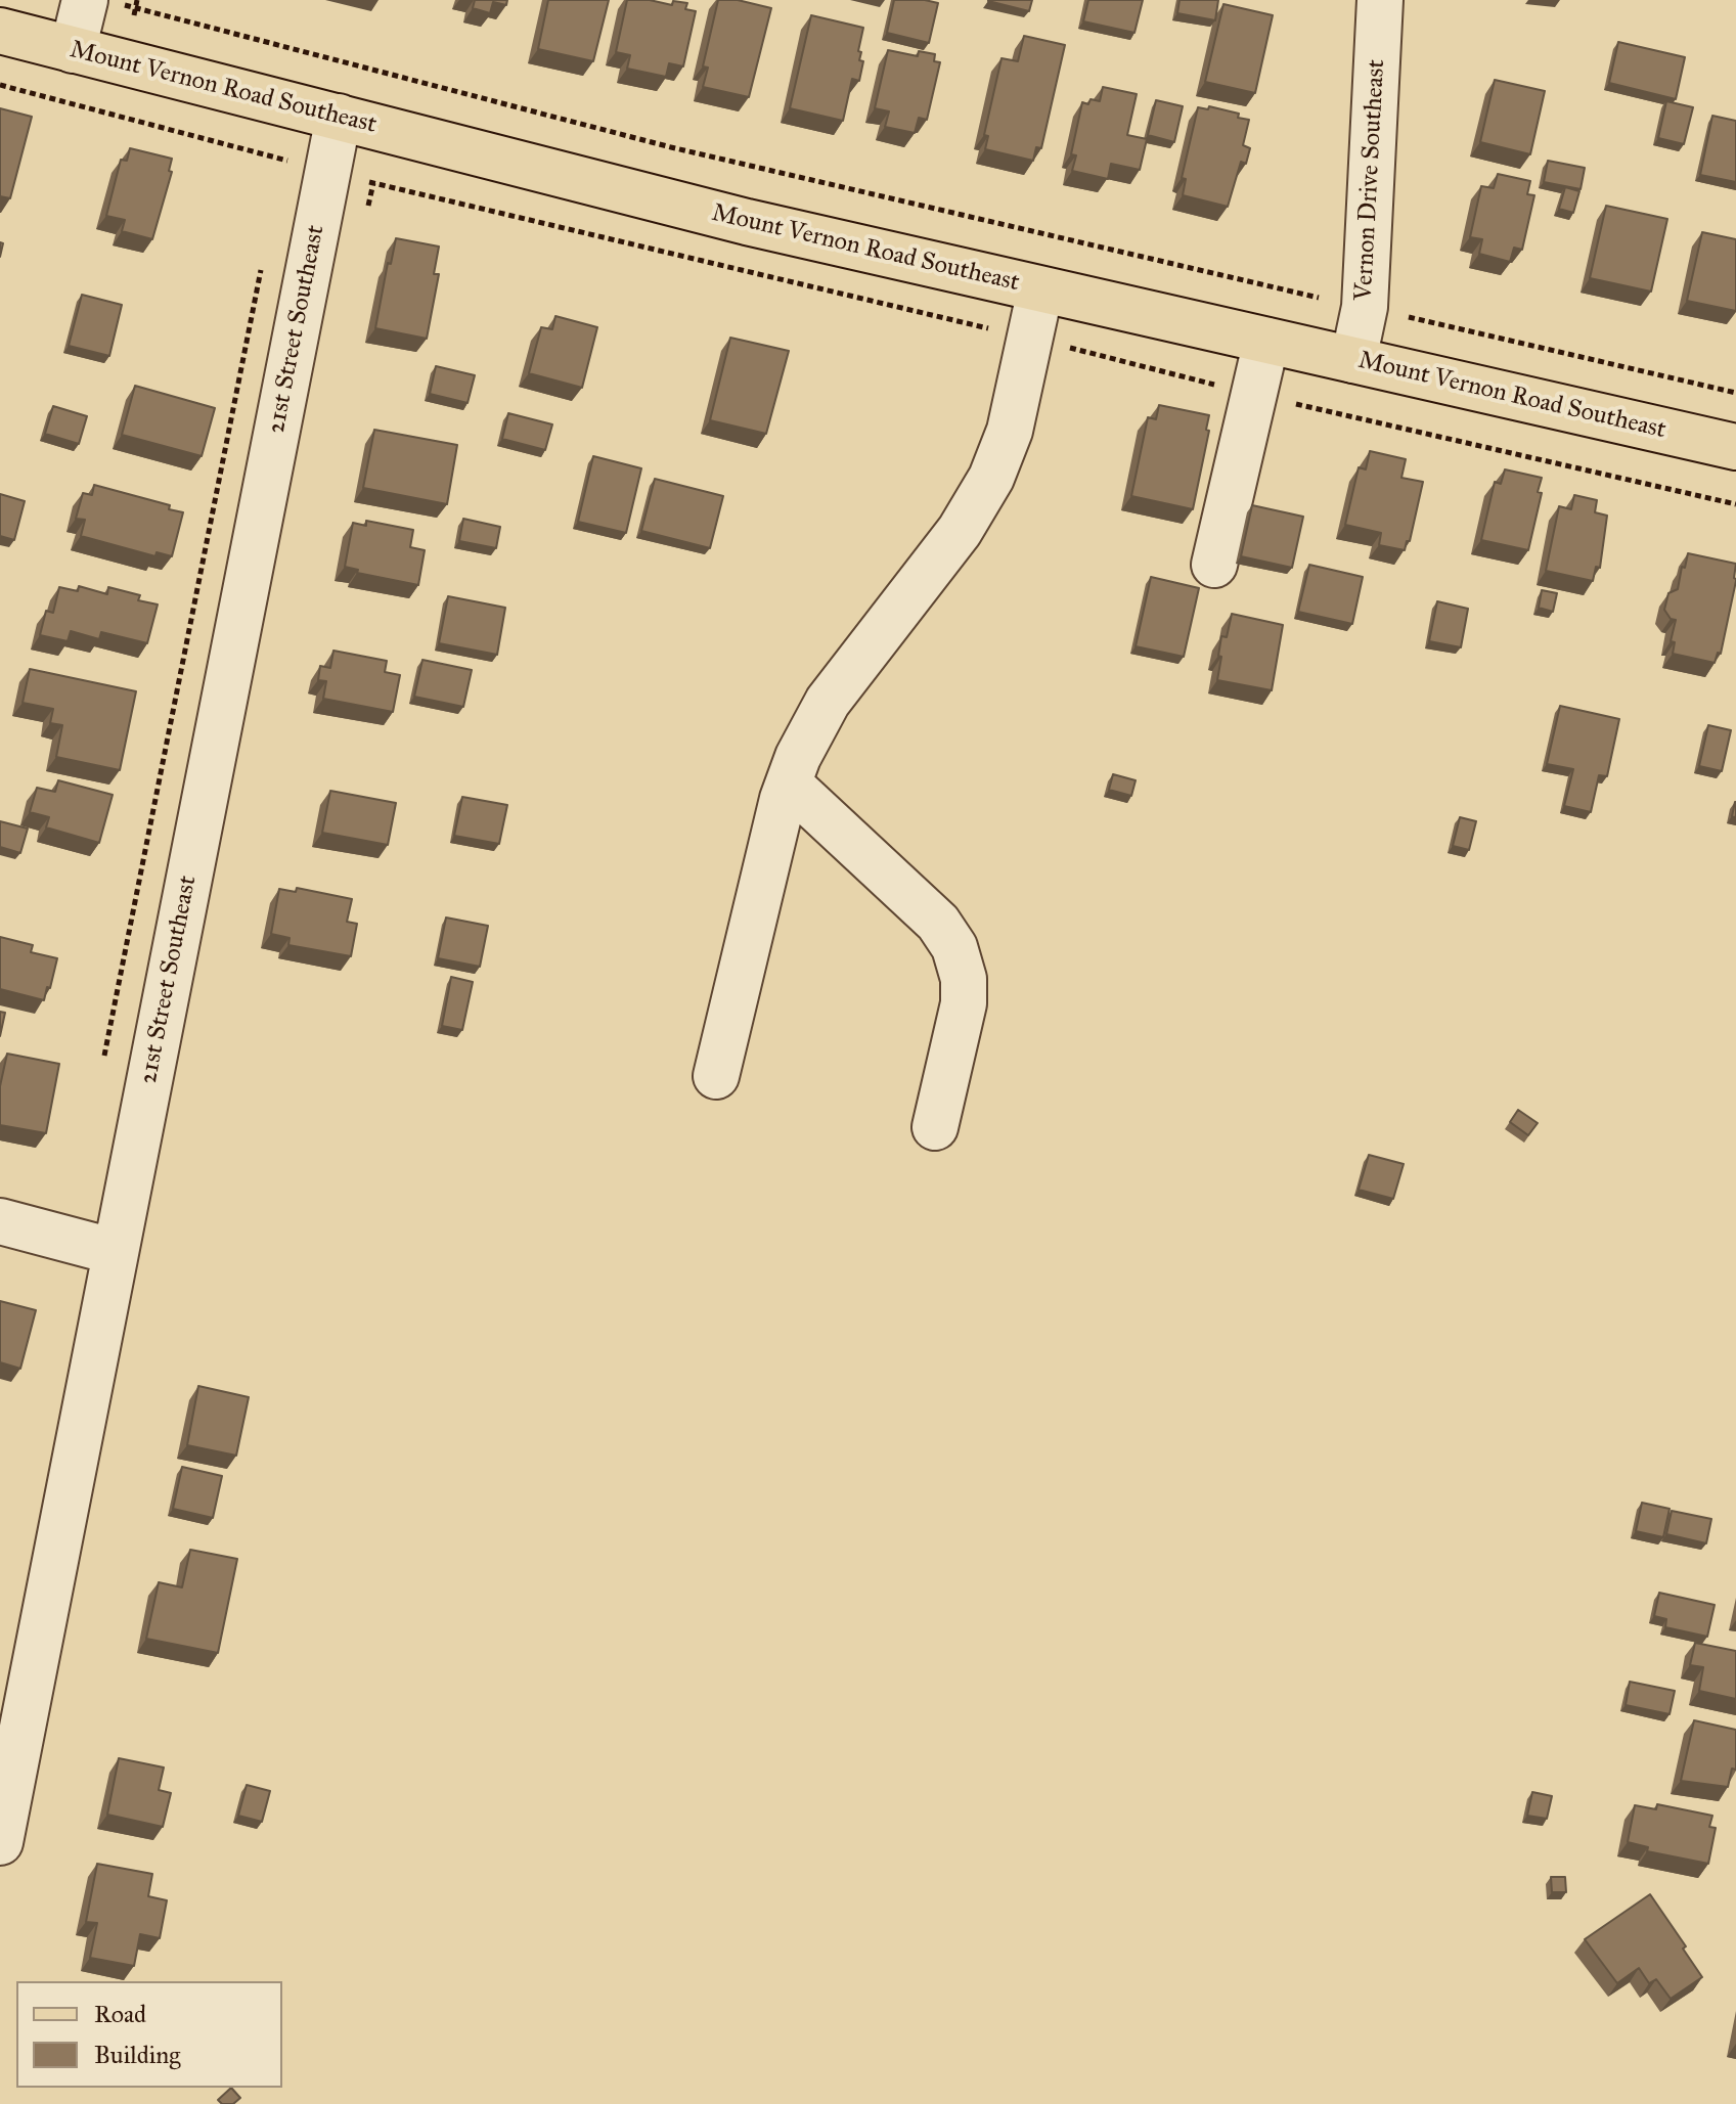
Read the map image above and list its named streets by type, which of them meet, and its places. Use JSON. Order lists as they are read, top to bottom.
{
  "streets": {
    "main road": ["Mount Vernon Road Southeast"],
    "street": ["Vernon Drive Southeast", "21st Street Southeast"]
  },
  "crossings": [
    ["Mount Vernon Road Southeast", "Vernon Drive Southeast"],
    ["Mount Vernon Road Southeast", "21st Street Southeast"]
  ],
  "legend": ["Road", "Building"]
}
